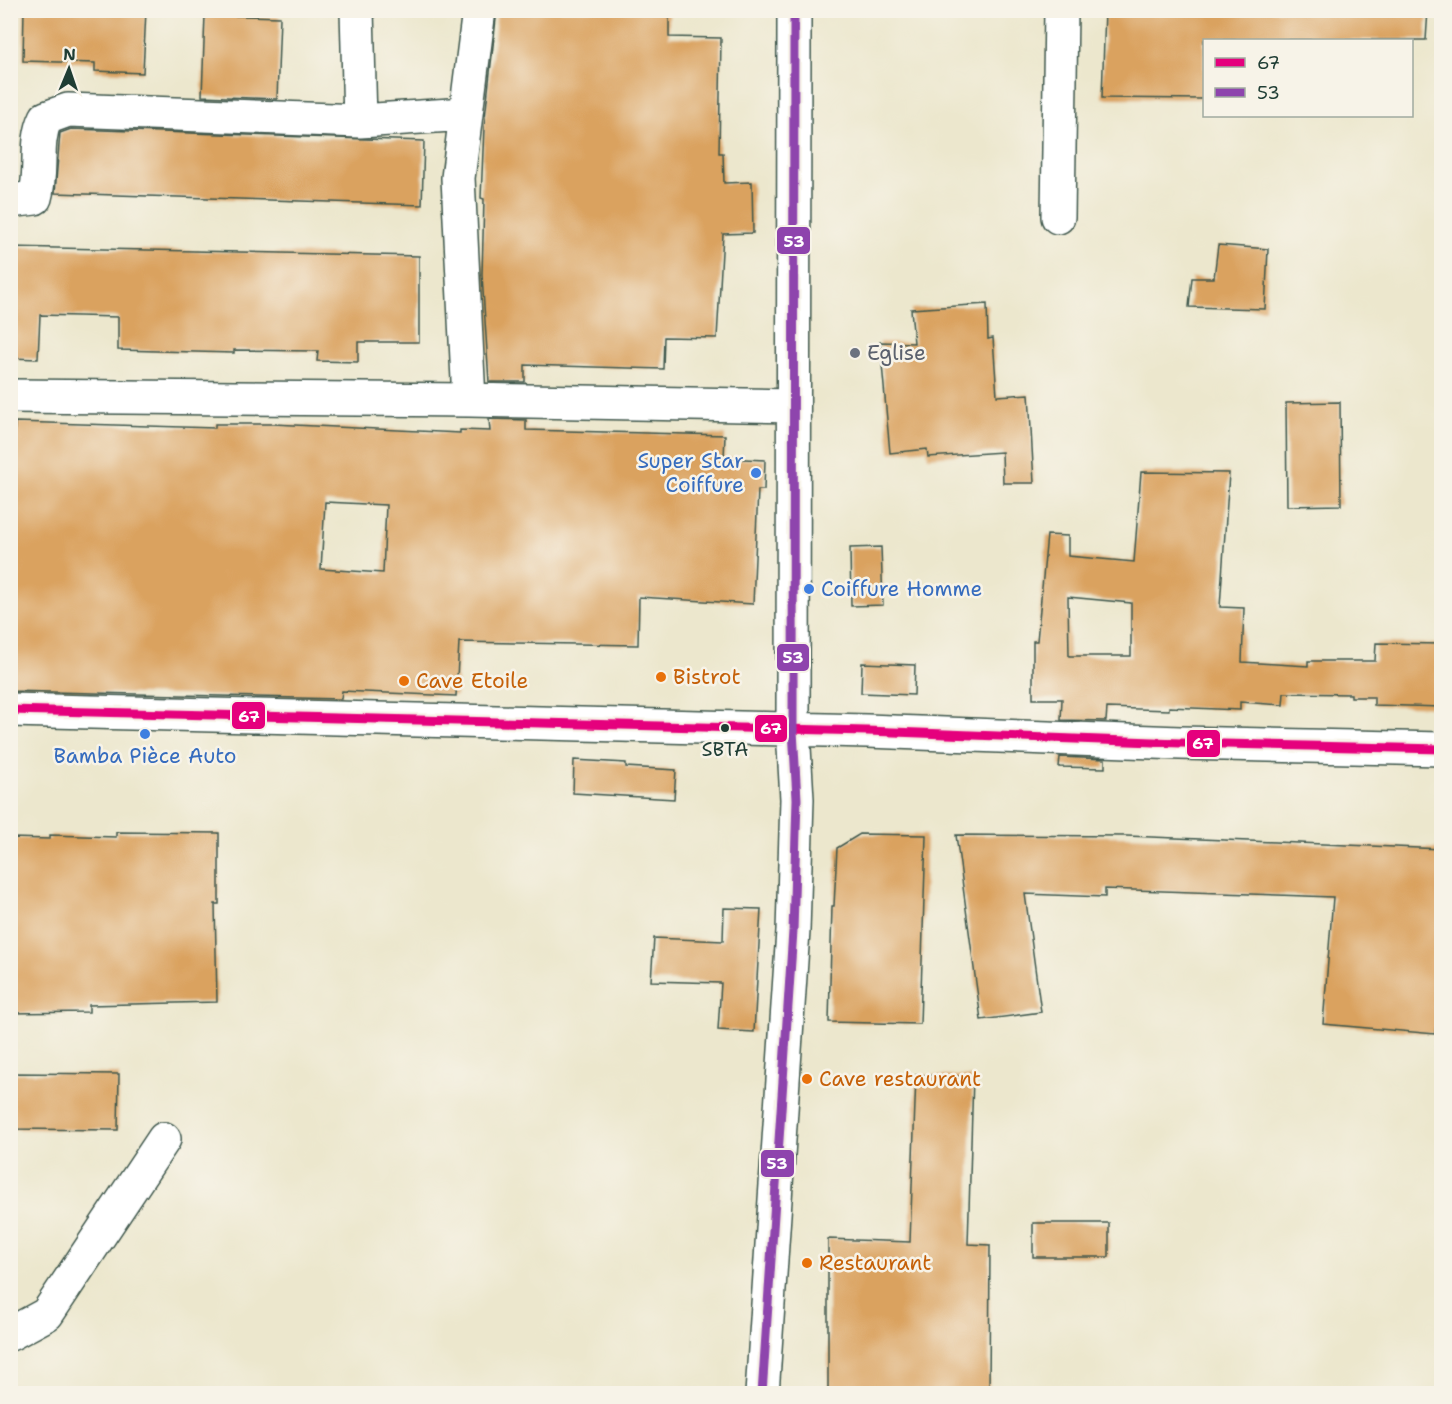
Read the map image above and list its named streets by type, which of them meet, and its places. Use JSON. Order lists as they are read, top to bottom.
{
  "places": [
    "Eglise",
    "Super Star Coiffure",
    "Coiffure Homme",
    "Bistrot",
    "Cave Etoile",
    "SBTA",
    "Bamba Pièce Auto",
    "Cave restaurant",
    "Restaurant"
  ],
  "lines": ["transit line 53", "transit line 67"],
  "legend": ["67", "53"],
  "north": "top"
}
